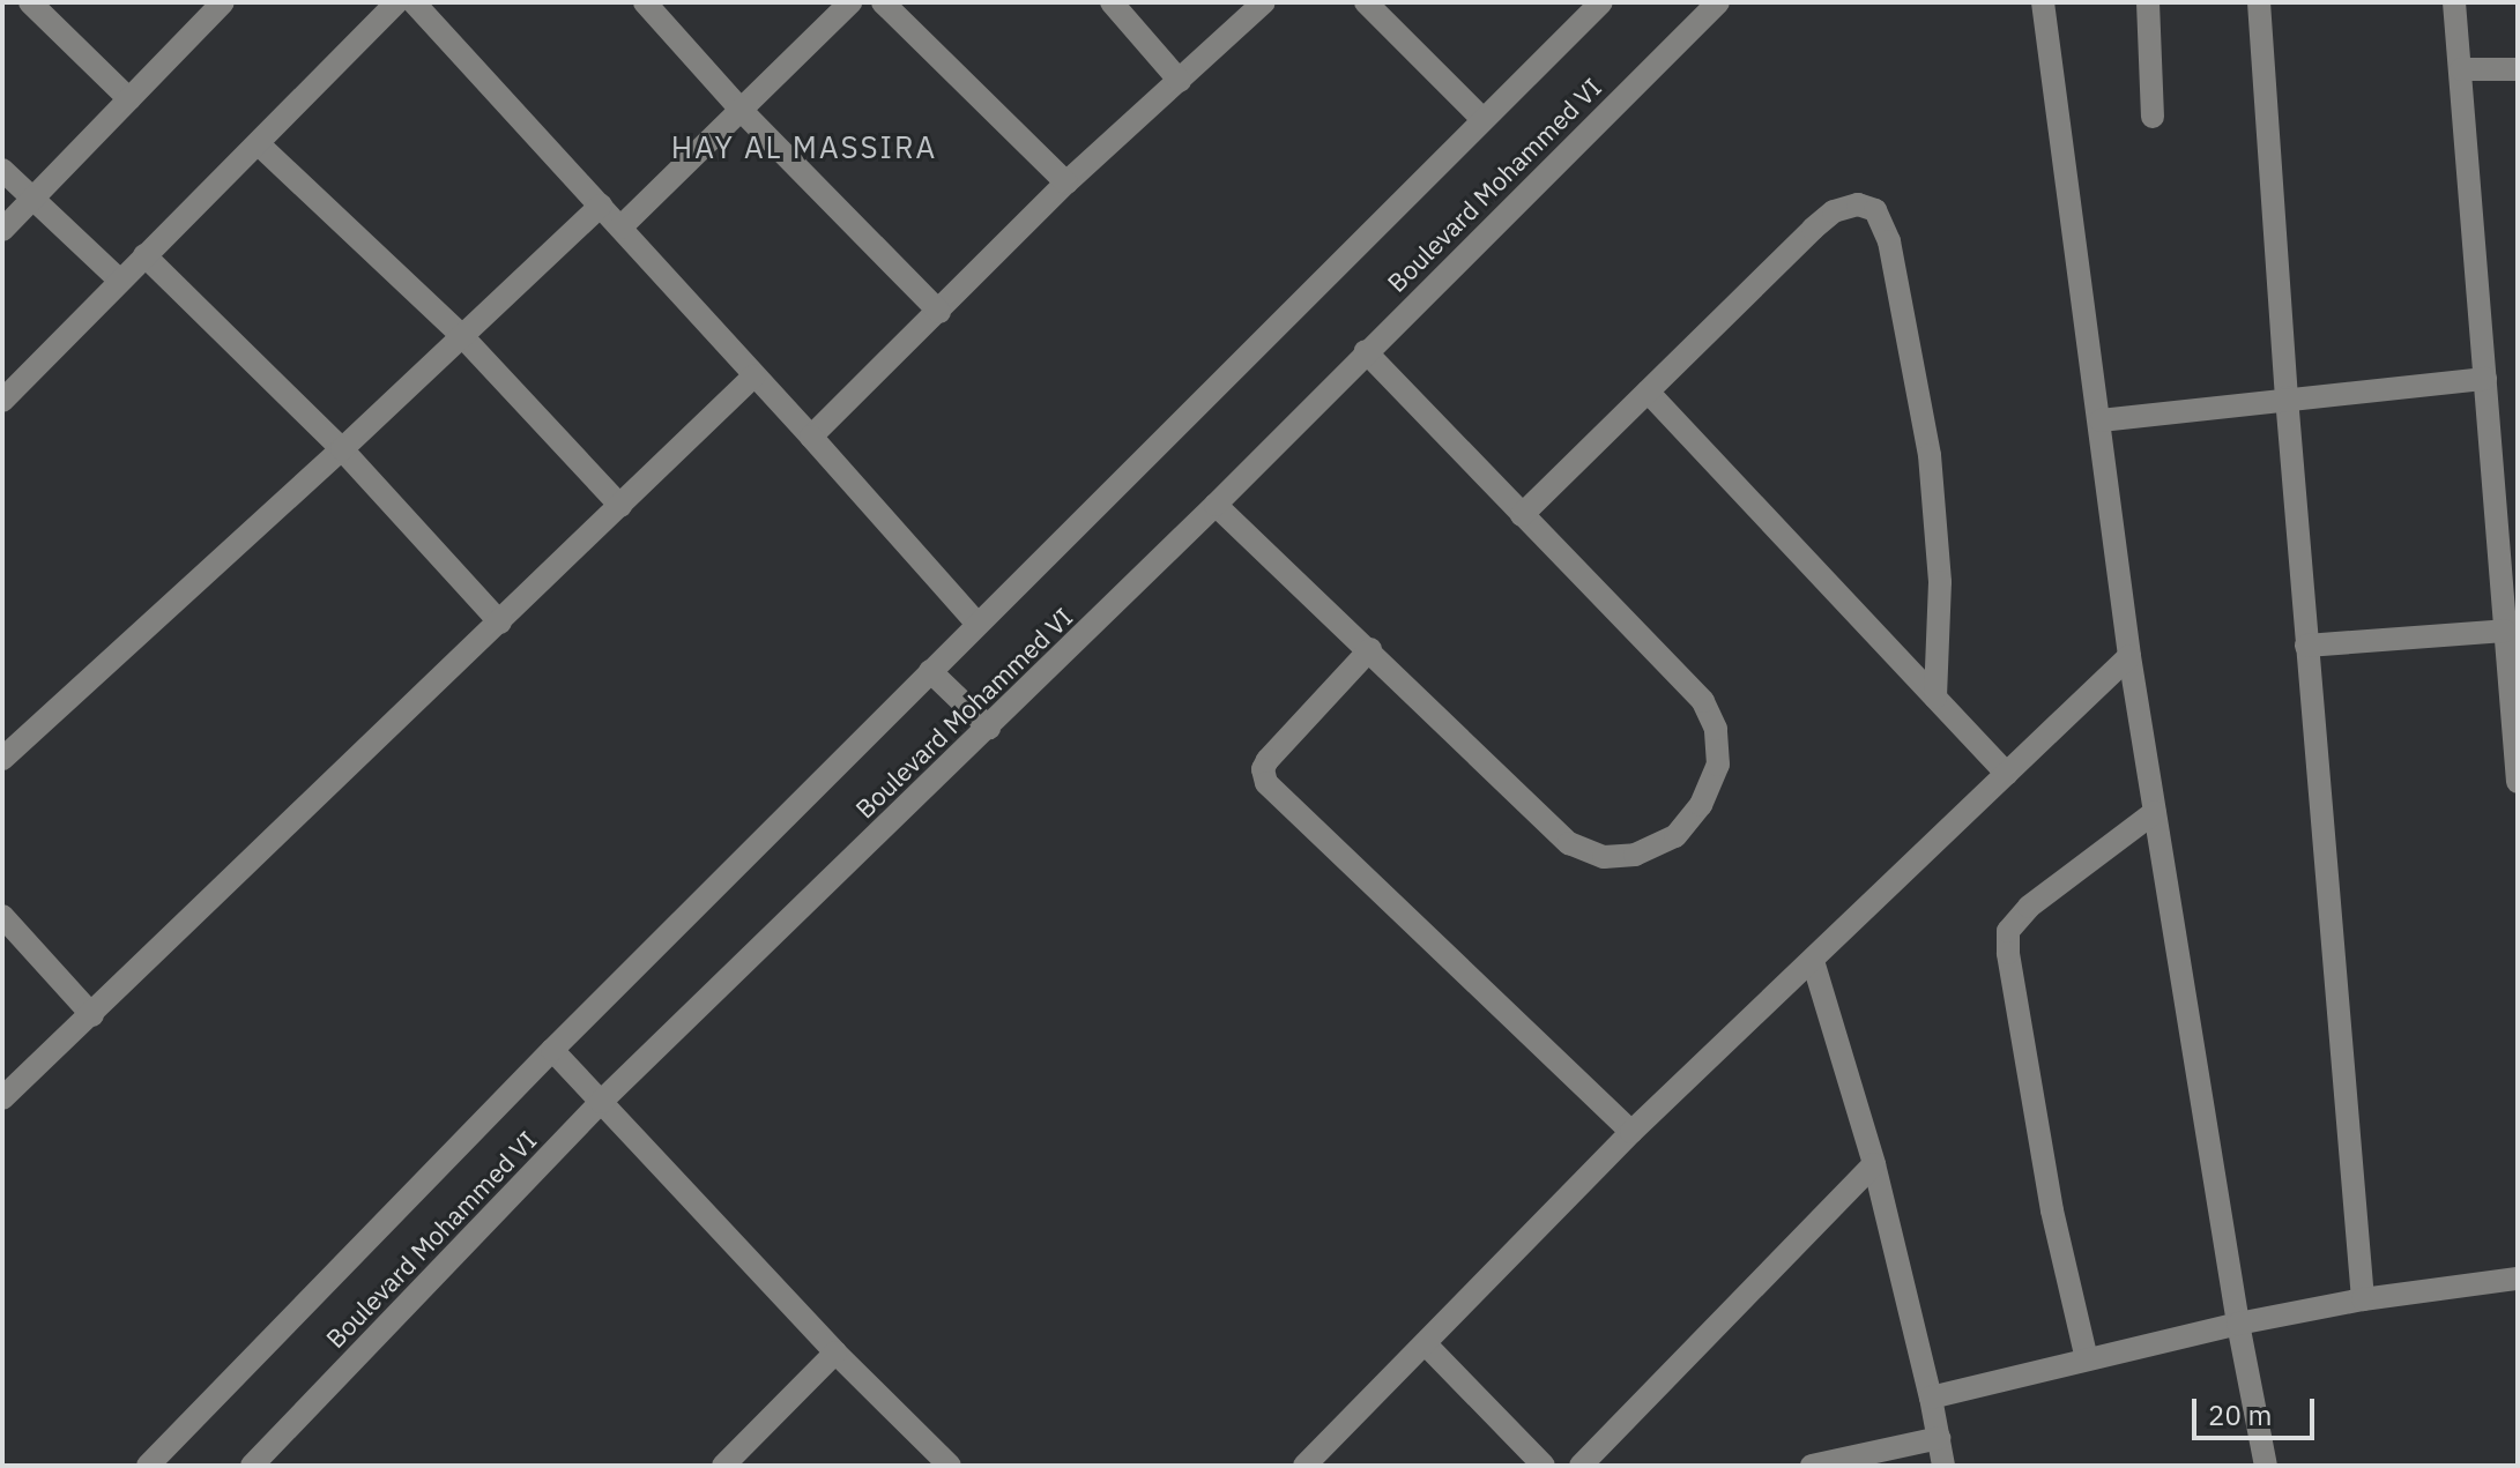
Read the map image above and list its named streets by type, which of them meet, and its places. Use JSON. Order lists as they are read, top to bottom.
{
  "streets": {
    "street": ["Boulevard Mohammed VI"]
  },
  "districts": ["HAY AL MASSIRA"],
  "scale_bar": "20 m"
}
